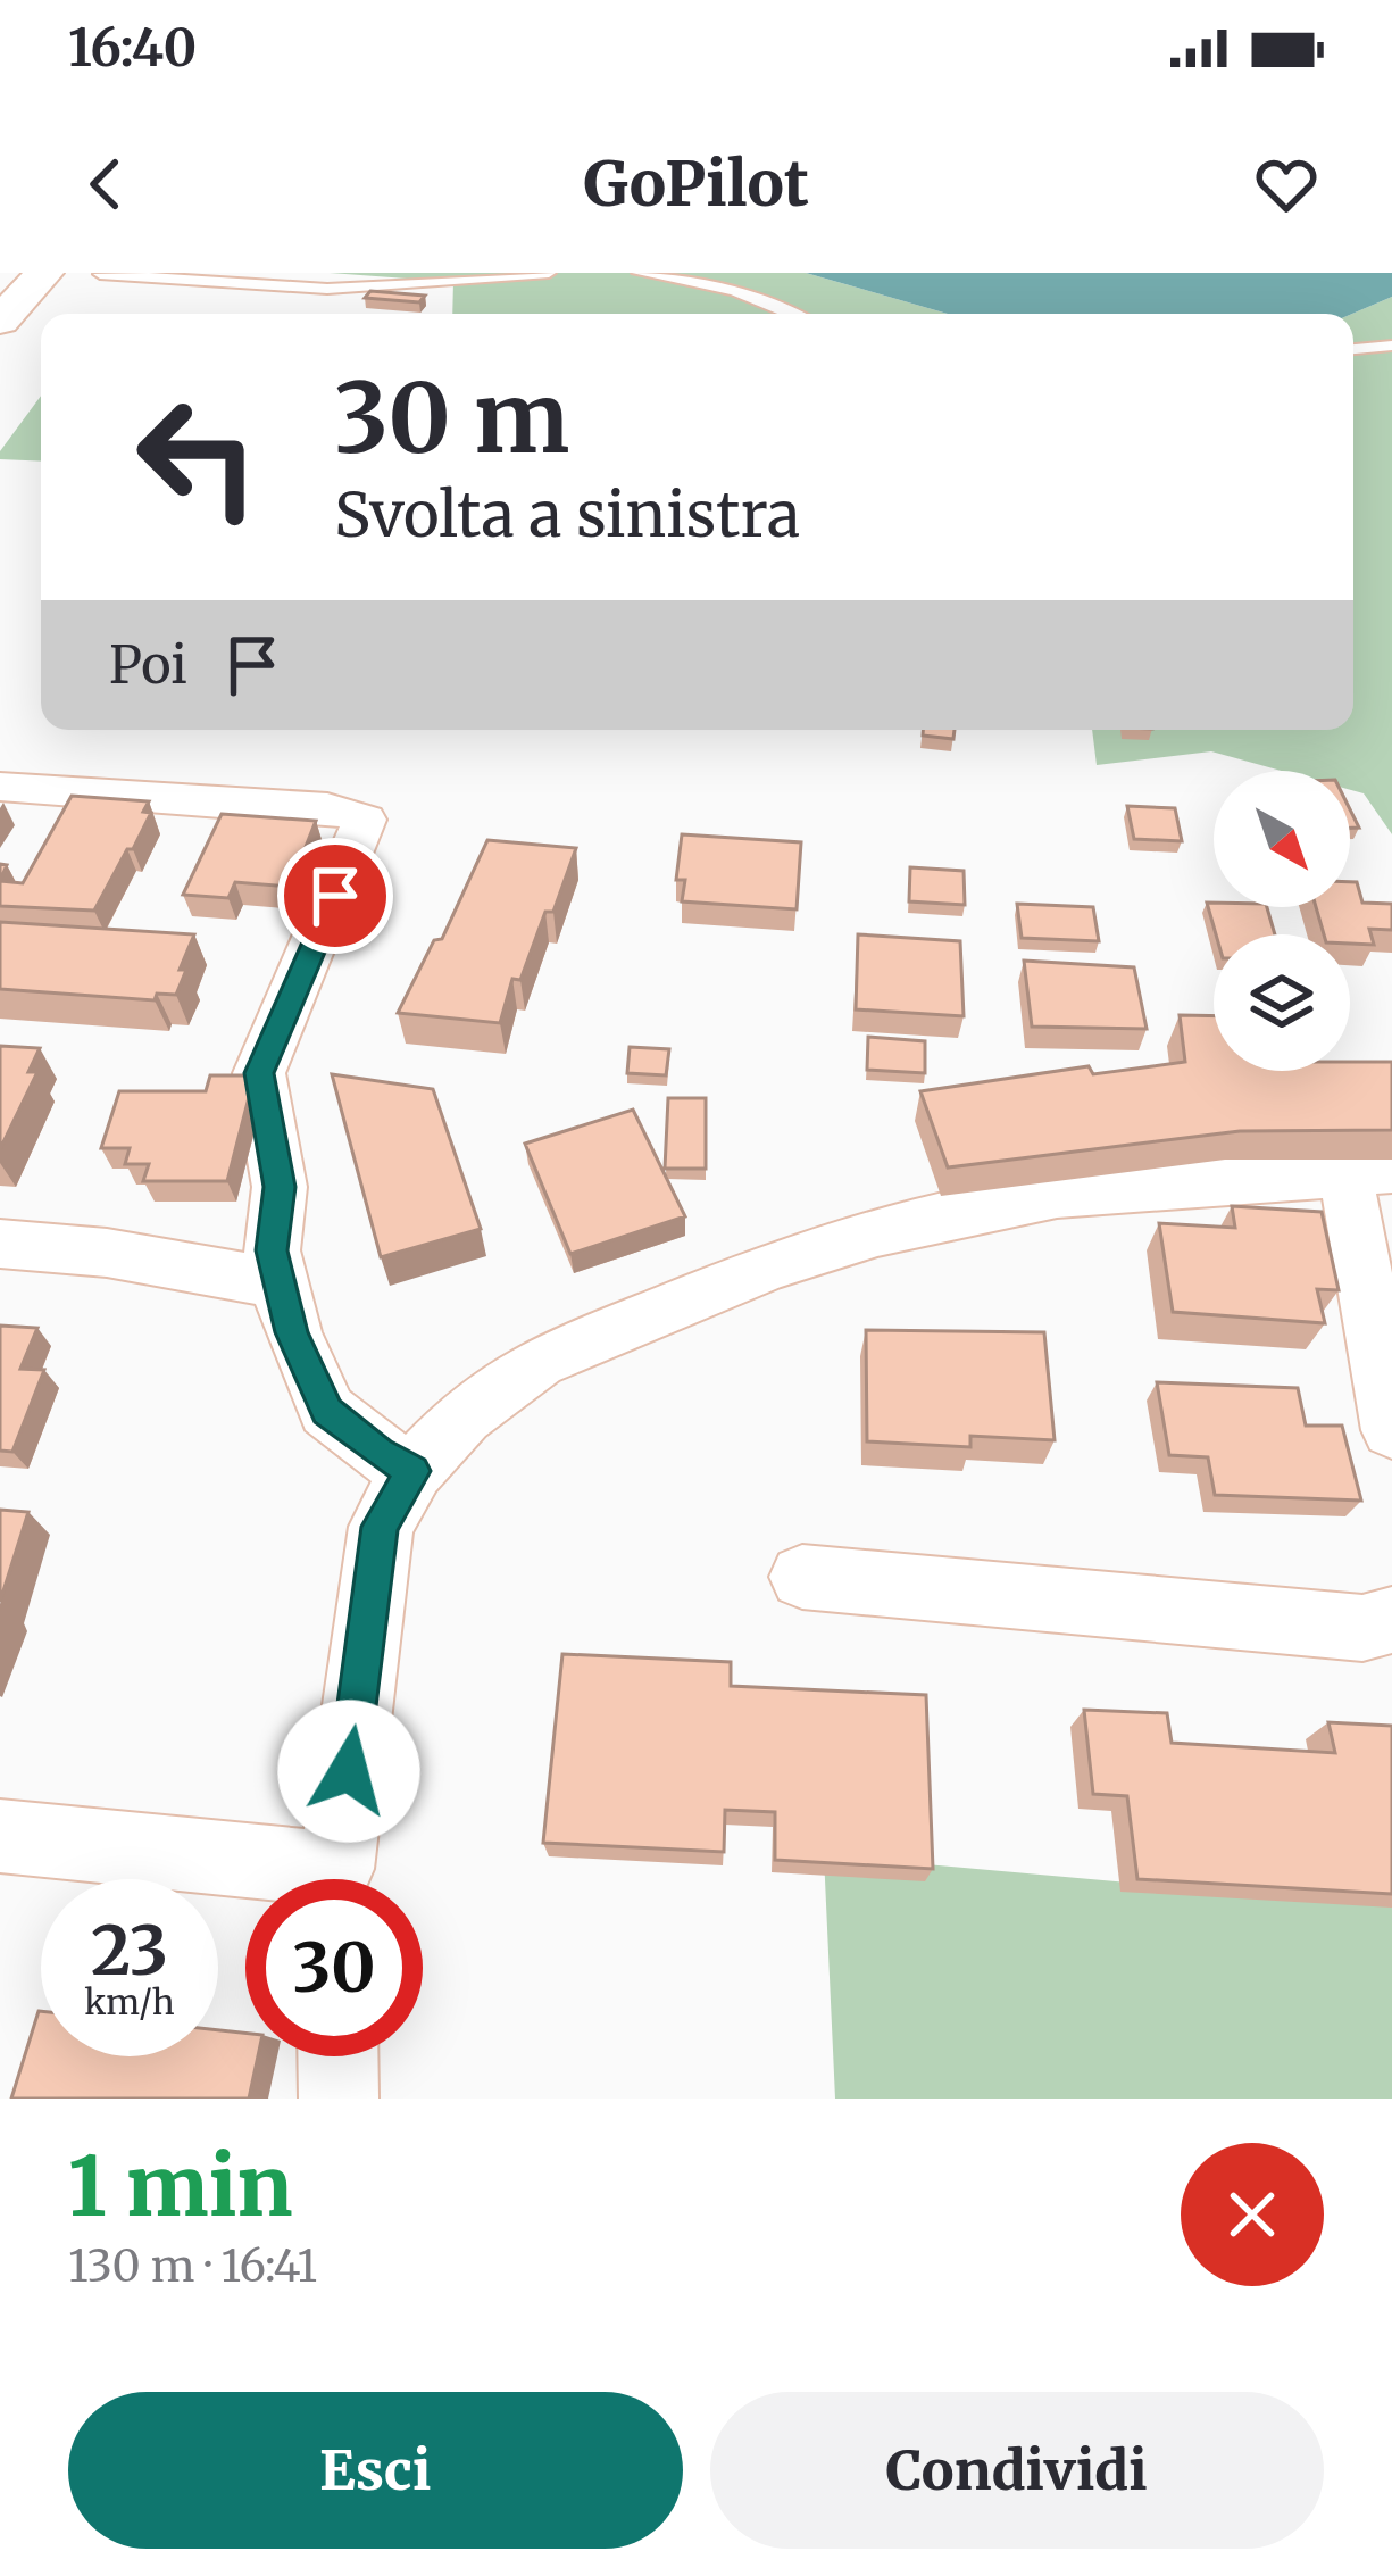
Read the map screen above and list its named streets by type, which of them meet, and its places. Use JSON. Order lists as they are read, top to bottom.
{
  "north": "bottom right",
  "page": {
    "status": "16:40",
    "header": "GoPilot",
    "turn": ["30 m", "Svolta a sinistra"],
    "then": "Poi",
    "speed": "23 km/h",
    "limit": "30",
    "heading": ["1 min", "130 m · 16:41"],
    "buttons": ["Esci", "Condividi"]
  }
}
